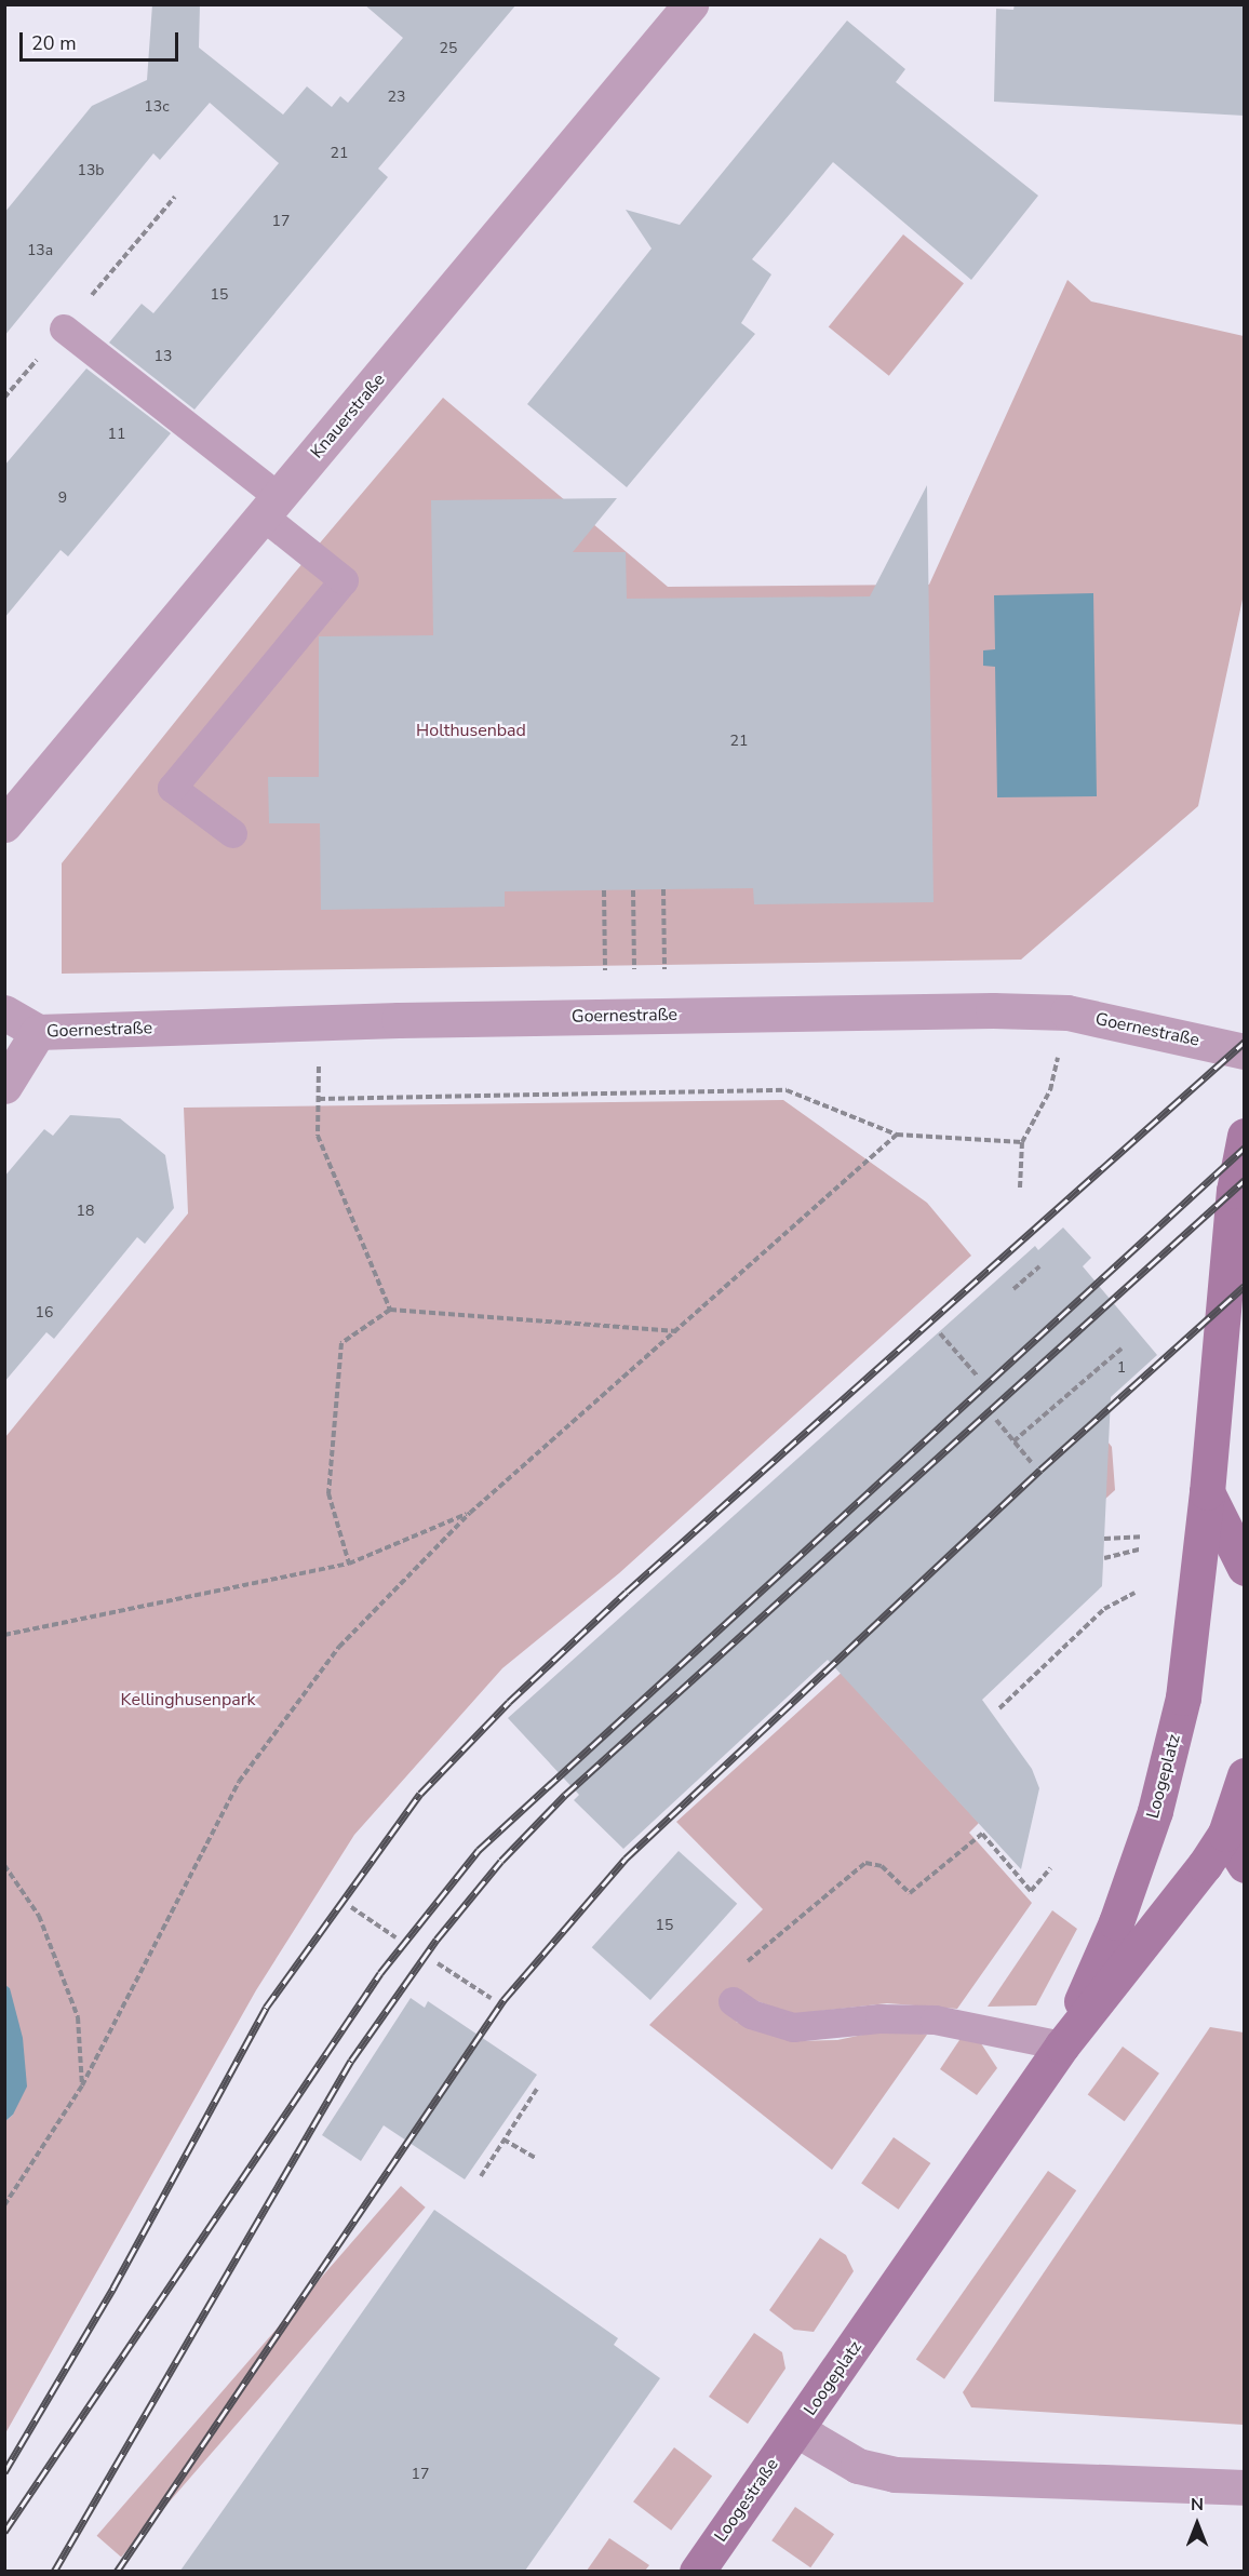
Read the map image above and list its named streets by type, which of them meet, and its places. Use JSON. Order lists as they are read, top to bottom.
{
  "streets": {
    "street": [
      "Knauerstraße",
      "Goernestraße",
      "Loogeplatz",
      "Loogestraße"
    ]
  },
  "crossings": [
    ["Loogeplatz", "Loogestraße"]
  ],
  "parks": ["Holthusenbad", "Kellinghusenpark"],
  "house_numbers": [
    "25",
    "23",
    "13c",
    "21",
    "13b",
    "17",
    "13a",
    "15",
    "13",
    "11",
    "9",
    "21",
    "18",
    "16",
    "1",
    "15",
    "17"
  ],
  "scale_bar": "20 m",
  "north": "top"
}
